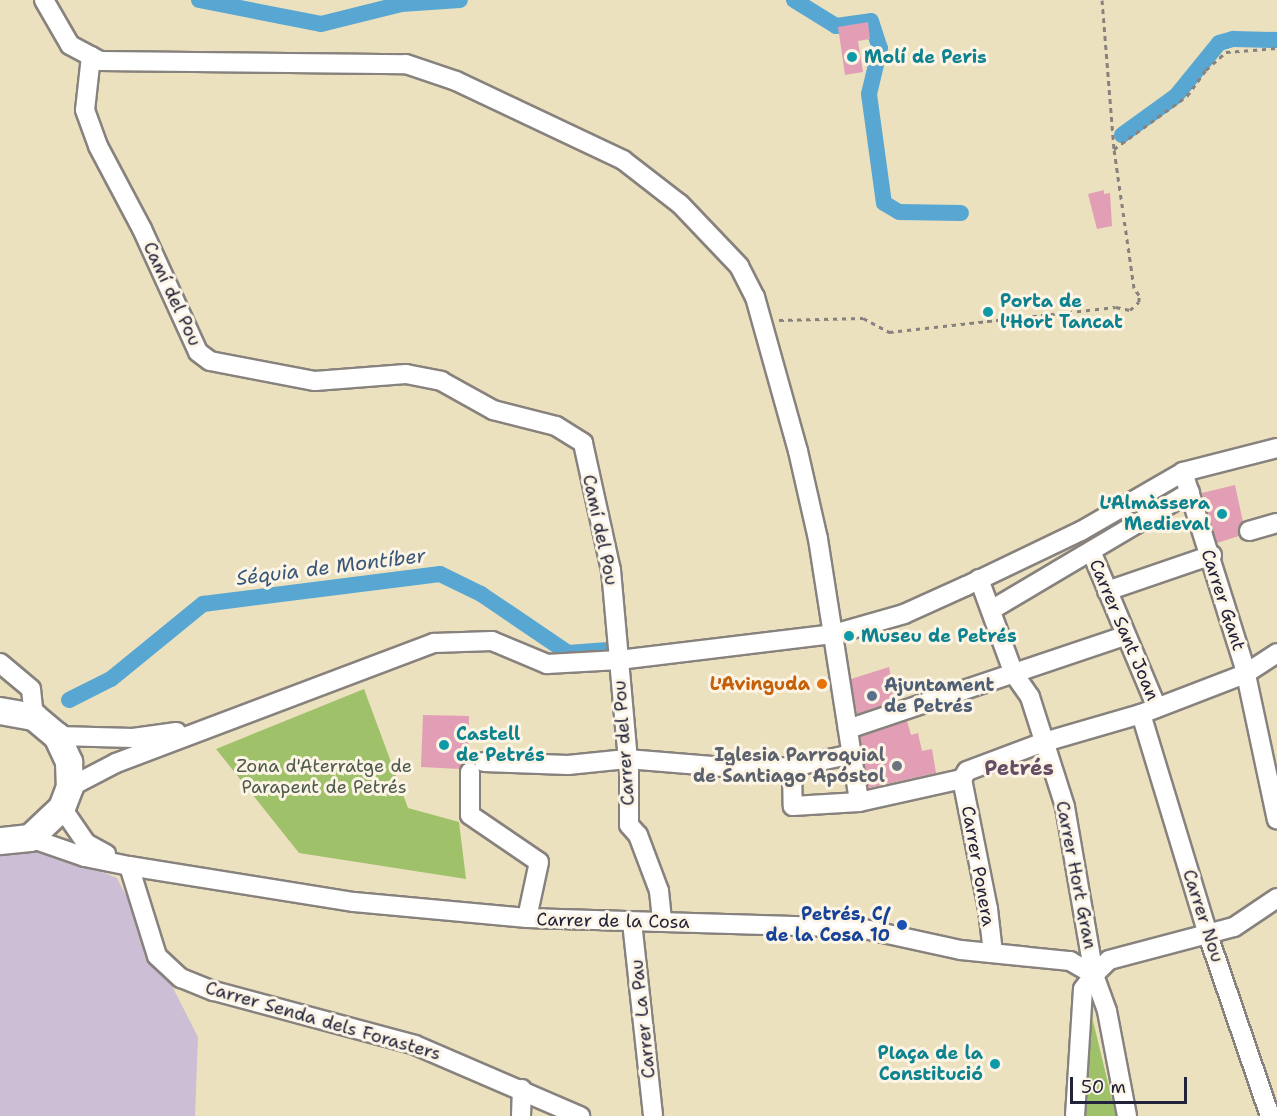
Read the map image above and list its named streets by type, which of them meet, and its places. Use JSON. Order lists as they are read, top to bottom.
{
  "streets": {
    "street": [
      "Camí del Pou",
      "Carrer Gant",
      "Carrer Sant Joan",
      "Carrer del Pou",
      "Carrer Ponera",
      "Carrer Hort Gran",
      "Carrer Nou",
      "Carrer de la Cosa",
      "Carrer La Pau",
      "Carrer Senda dels Forasters"
    ]
  },
  "crossings": [
    ["Camí del Pou", "Carrer del Pou"],
    ["Carrer Sant Joan", "Carrer Nou"],
    ["Carrer del Pou", "Carrer de la Cosa"],
    ["Carrer Ponera", "Carrer de la Cosa"],
    ["Carrer Hort Gran", "Carrer de la Cosa"],
    ["Carrer de la Cosa", "Carrer La Pau"],
    ["Carrer de la Cosa", "Carrer Senda dels Forasters"]
  ],
  "districts": ["Petrés"],
  "water": ["Séquia de Montíber"],
  "parks": ["Zona d'Aterratge de Parapent de Petrés"],
  "places": [
    "Molí de Peris",
    "Porta de l'Hort Tancat",
    "L'Almàssera Medieval",
    "Museu de Petrés",
    "L'Avinguda",
    "Ajuntament de Petrés",
    "Castell de Petrés",
    "Iglesia Parroquial de Santiago Apóstol",
    "Petrés, C/ de la Cosa 10",
    "Plaça de la Constitució"
  ],
  "scale_bar": "50 m"
}
